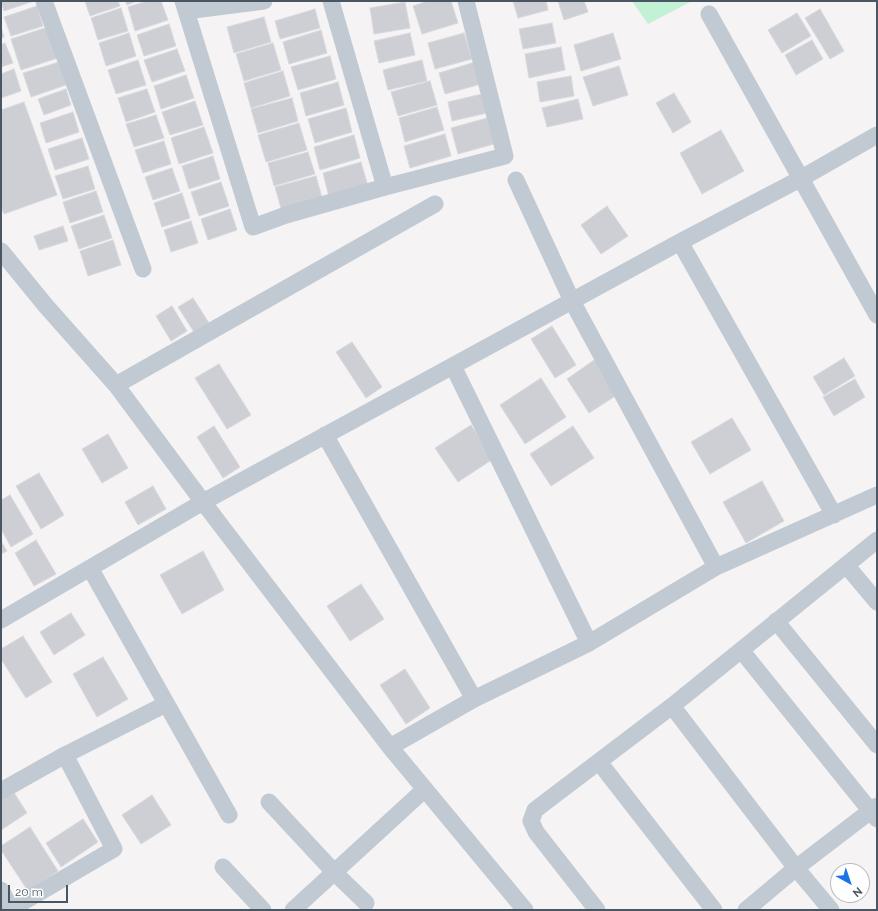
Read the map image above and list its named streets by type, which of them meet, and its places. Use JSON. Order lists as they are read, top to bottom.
{
  "scale_bar": "20 m",
  "north": "bottom right"
}
